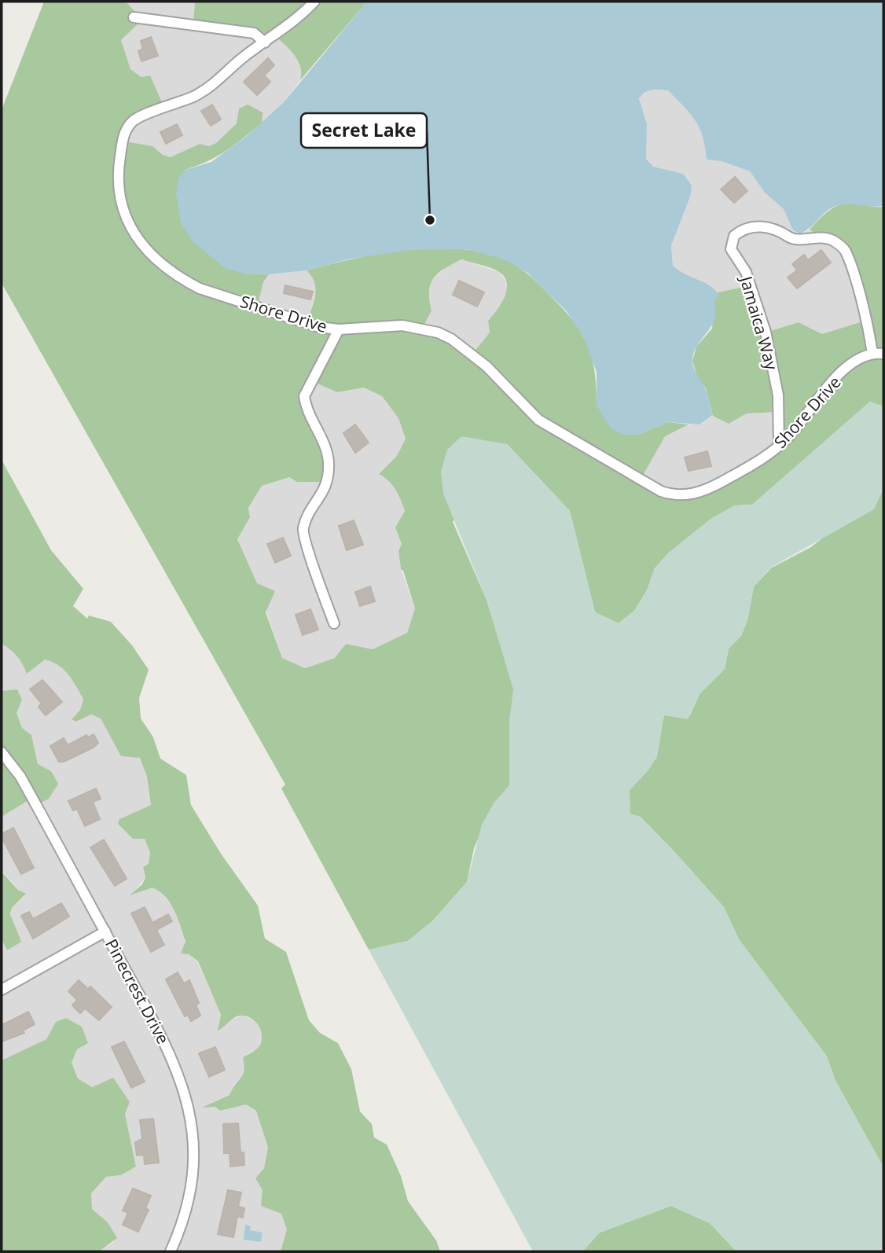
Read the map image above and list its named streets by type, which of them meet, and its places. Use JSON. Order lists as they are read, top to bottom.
{
  "streets": {
    "street": ["Shore Drive", "Jamaica Way", "Pinecrest Drive"]
  },
  "crossings": [
    ["Shore Drive", "Jamaica Way"]
  ],
  "places": ["Secret Lake"]
}
